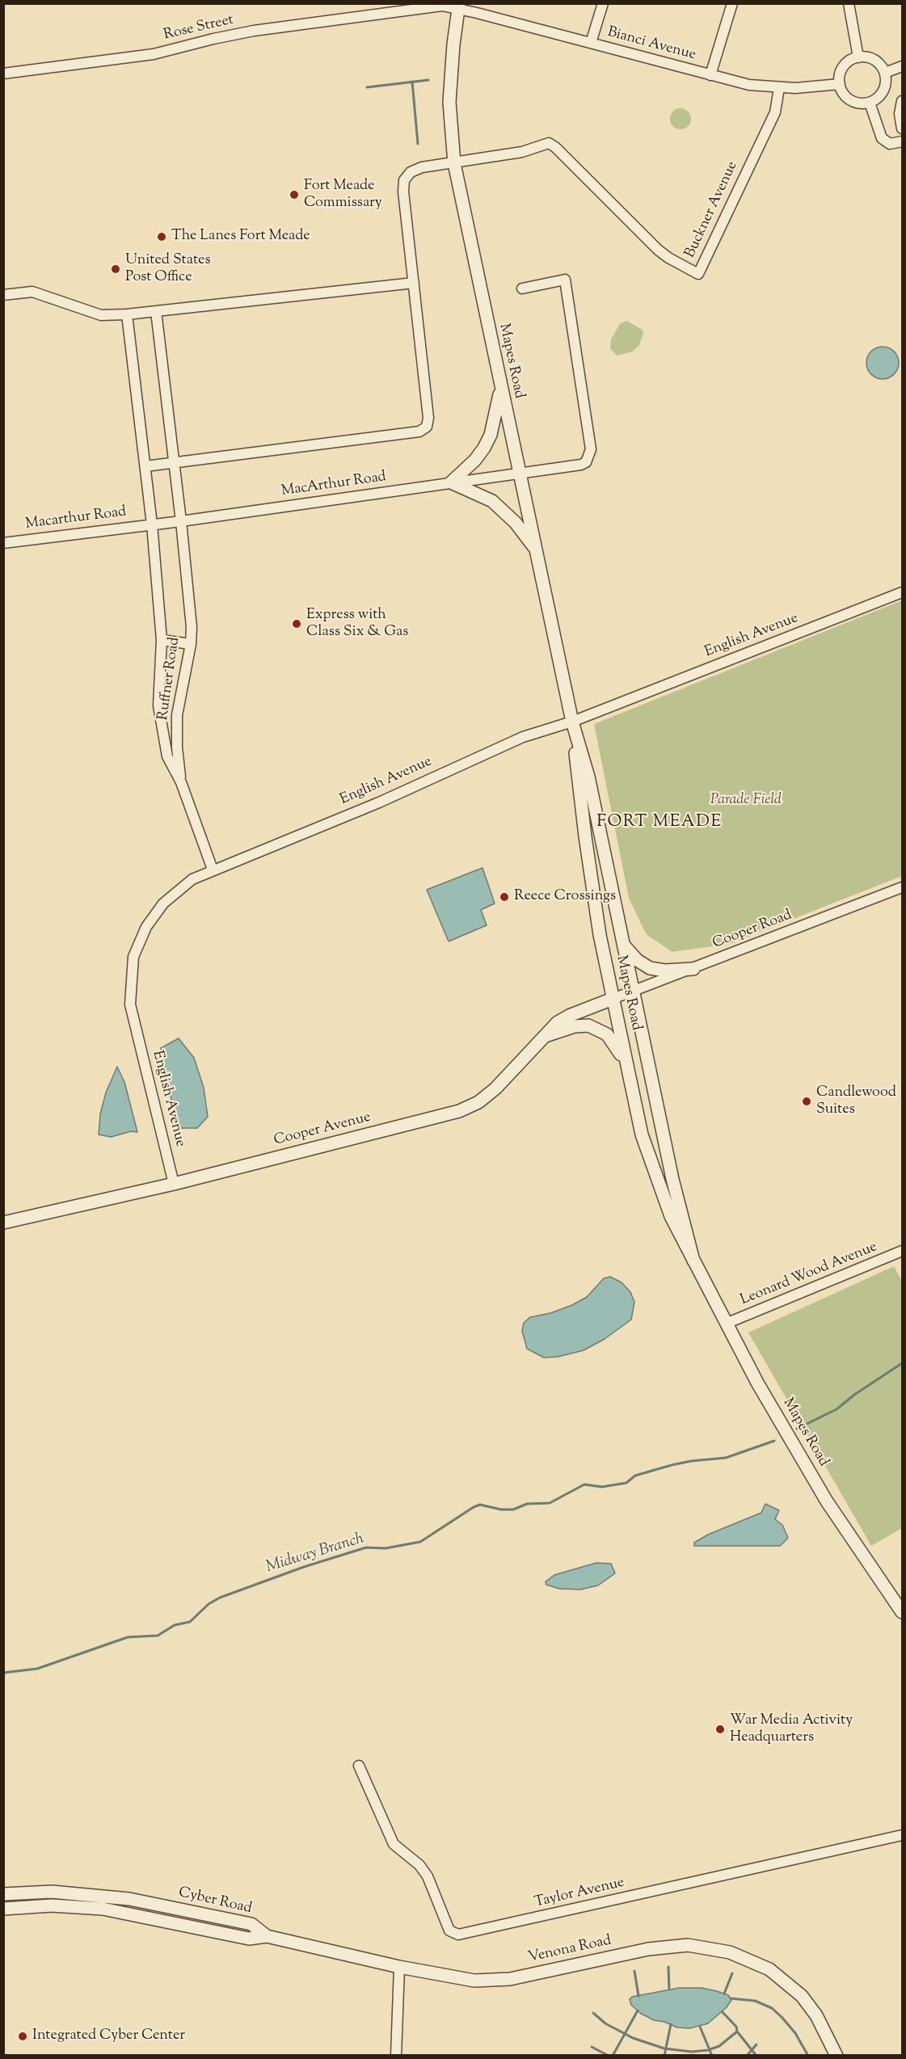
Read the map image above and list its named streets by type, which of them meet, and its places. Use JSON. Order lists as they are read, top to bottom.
{
  "streets": {
    "street": [
      "Rose Street",
      "Bianci Avenue",
      "Buckner Avenue",
      "Mapes Road",
      "MacArthur Road",
      "Macarthur Road",
      "English Avenue",
      "Ruffner Road",
      "Cooper Road",
      "Cooper Avenue",
      "Leonard Wood Avenue",
      "Taylor Avenue",
      "Cyber Road",
      "Venona Road"
    ]
  },
  "crossings": [
    ["Rose Street", "Bianci Avenue"],
    ["Rose Street", "Mapes Road"],
    ["Bianci Avenue", "Buckner Avenue"],
    ["Bianci Avenue", "Mapes Road"],
    ["Buckner Avenue", "Mapes Road"],
    ["Mapes Road", "MacArthur Road"],
    ["Mapes Road", "English Avenue"],
    ["Mapes Road", "Cooper Road"],
    ["Mapes Road", "Cooper Avenue"],
    ["Mapes Road", "Leonard Wood Avenue"],
    ["MacArthur Road", "Macarthur Road"],
    ["MacArthur Road", "Ruffner Road"],
    ["Macarthur Road", "Ruffner Road"],
    ["English Avenue", "Ruffner Road"],
    ["English Avenue", "Cooper Avenue"],
    ["Cooper Road", "Cooper Avenue"],
    ["Cyber Road", "Venona Road"]
  ],
  "districts": ["FORT MEADE"],
  "water": ["Midway Branch"],
  "parks": ["Parade Field"],
  "places": [
    "Fort Meade Commissary",
    "The Lanes Fort Meade",
    "United States Post Office",
    "Express with Class Six & Gas",
    "Reece Crossings",
    "Candlewood Suites",
    "War Media Activity Headquarters",
    "Integrated Cyber Center"
  ]
}
